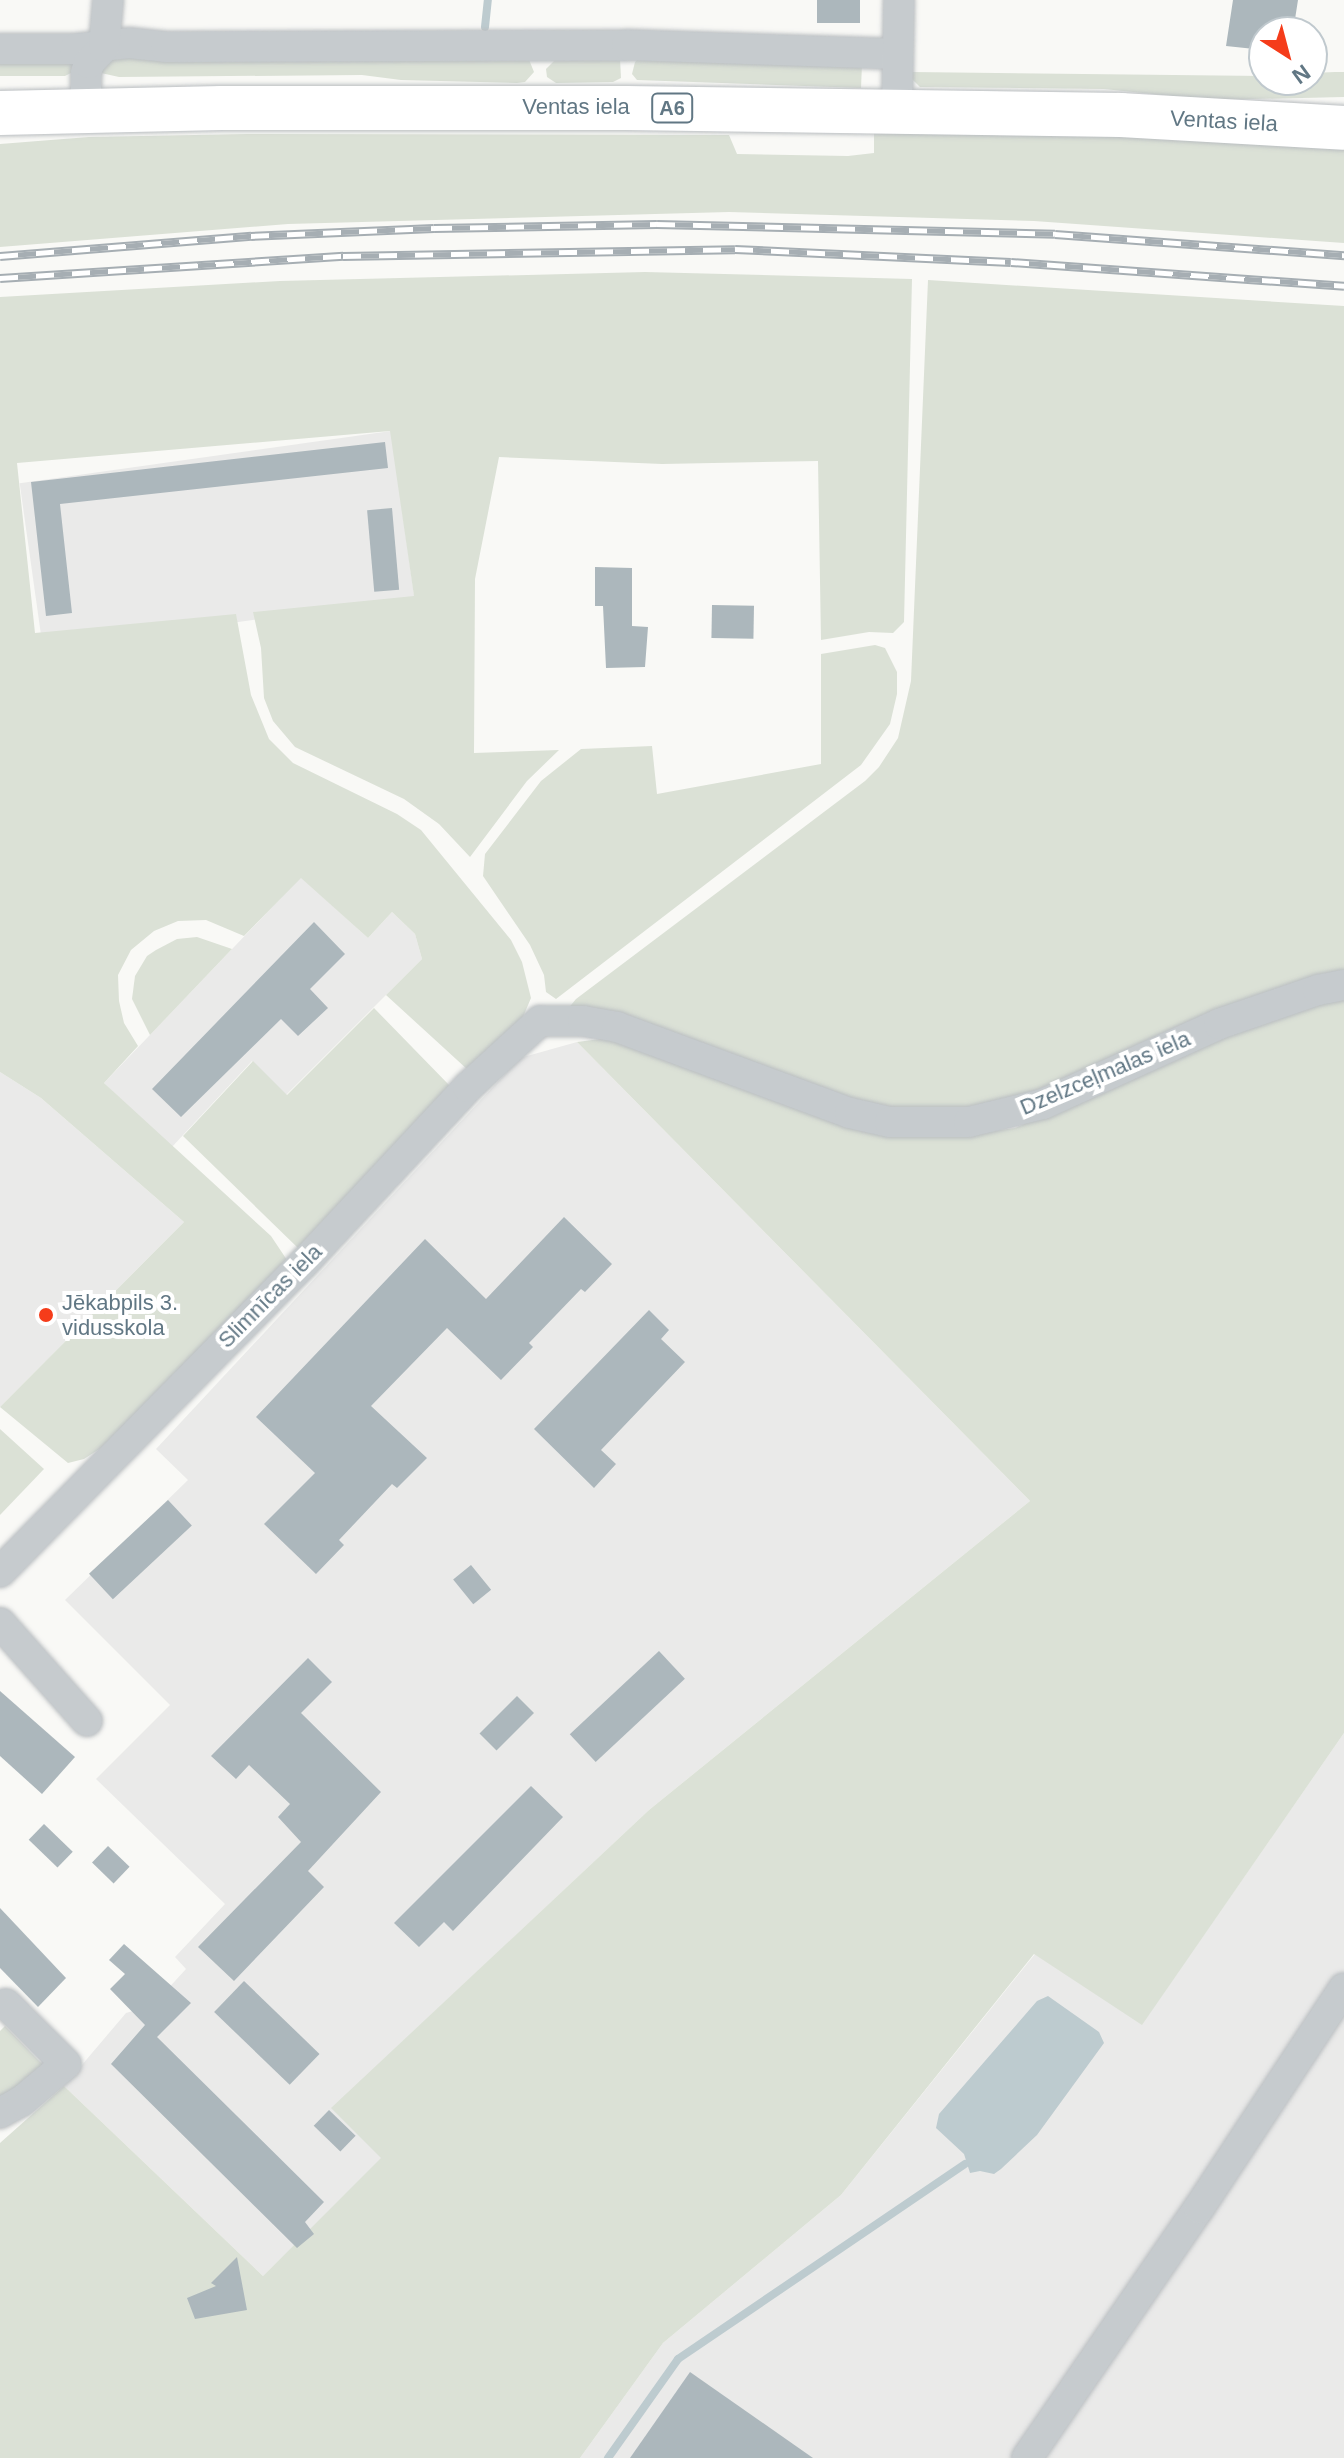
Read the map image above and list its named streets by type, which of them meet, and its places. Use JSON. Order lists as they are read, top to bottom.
{
  "streets": {
    "highway": ["Ventas iela", "A6"],
    "street": ["Dzelzceļmalas iela", "Slimnīcas iela"]
  },
  "crossings": [
    ["Dzelzceļmalas iela", "Slimnīcas iela"]
  ],
  "places": ["Jēkabpils 3. vidusskola"],
  "north": "bottom right"
}
